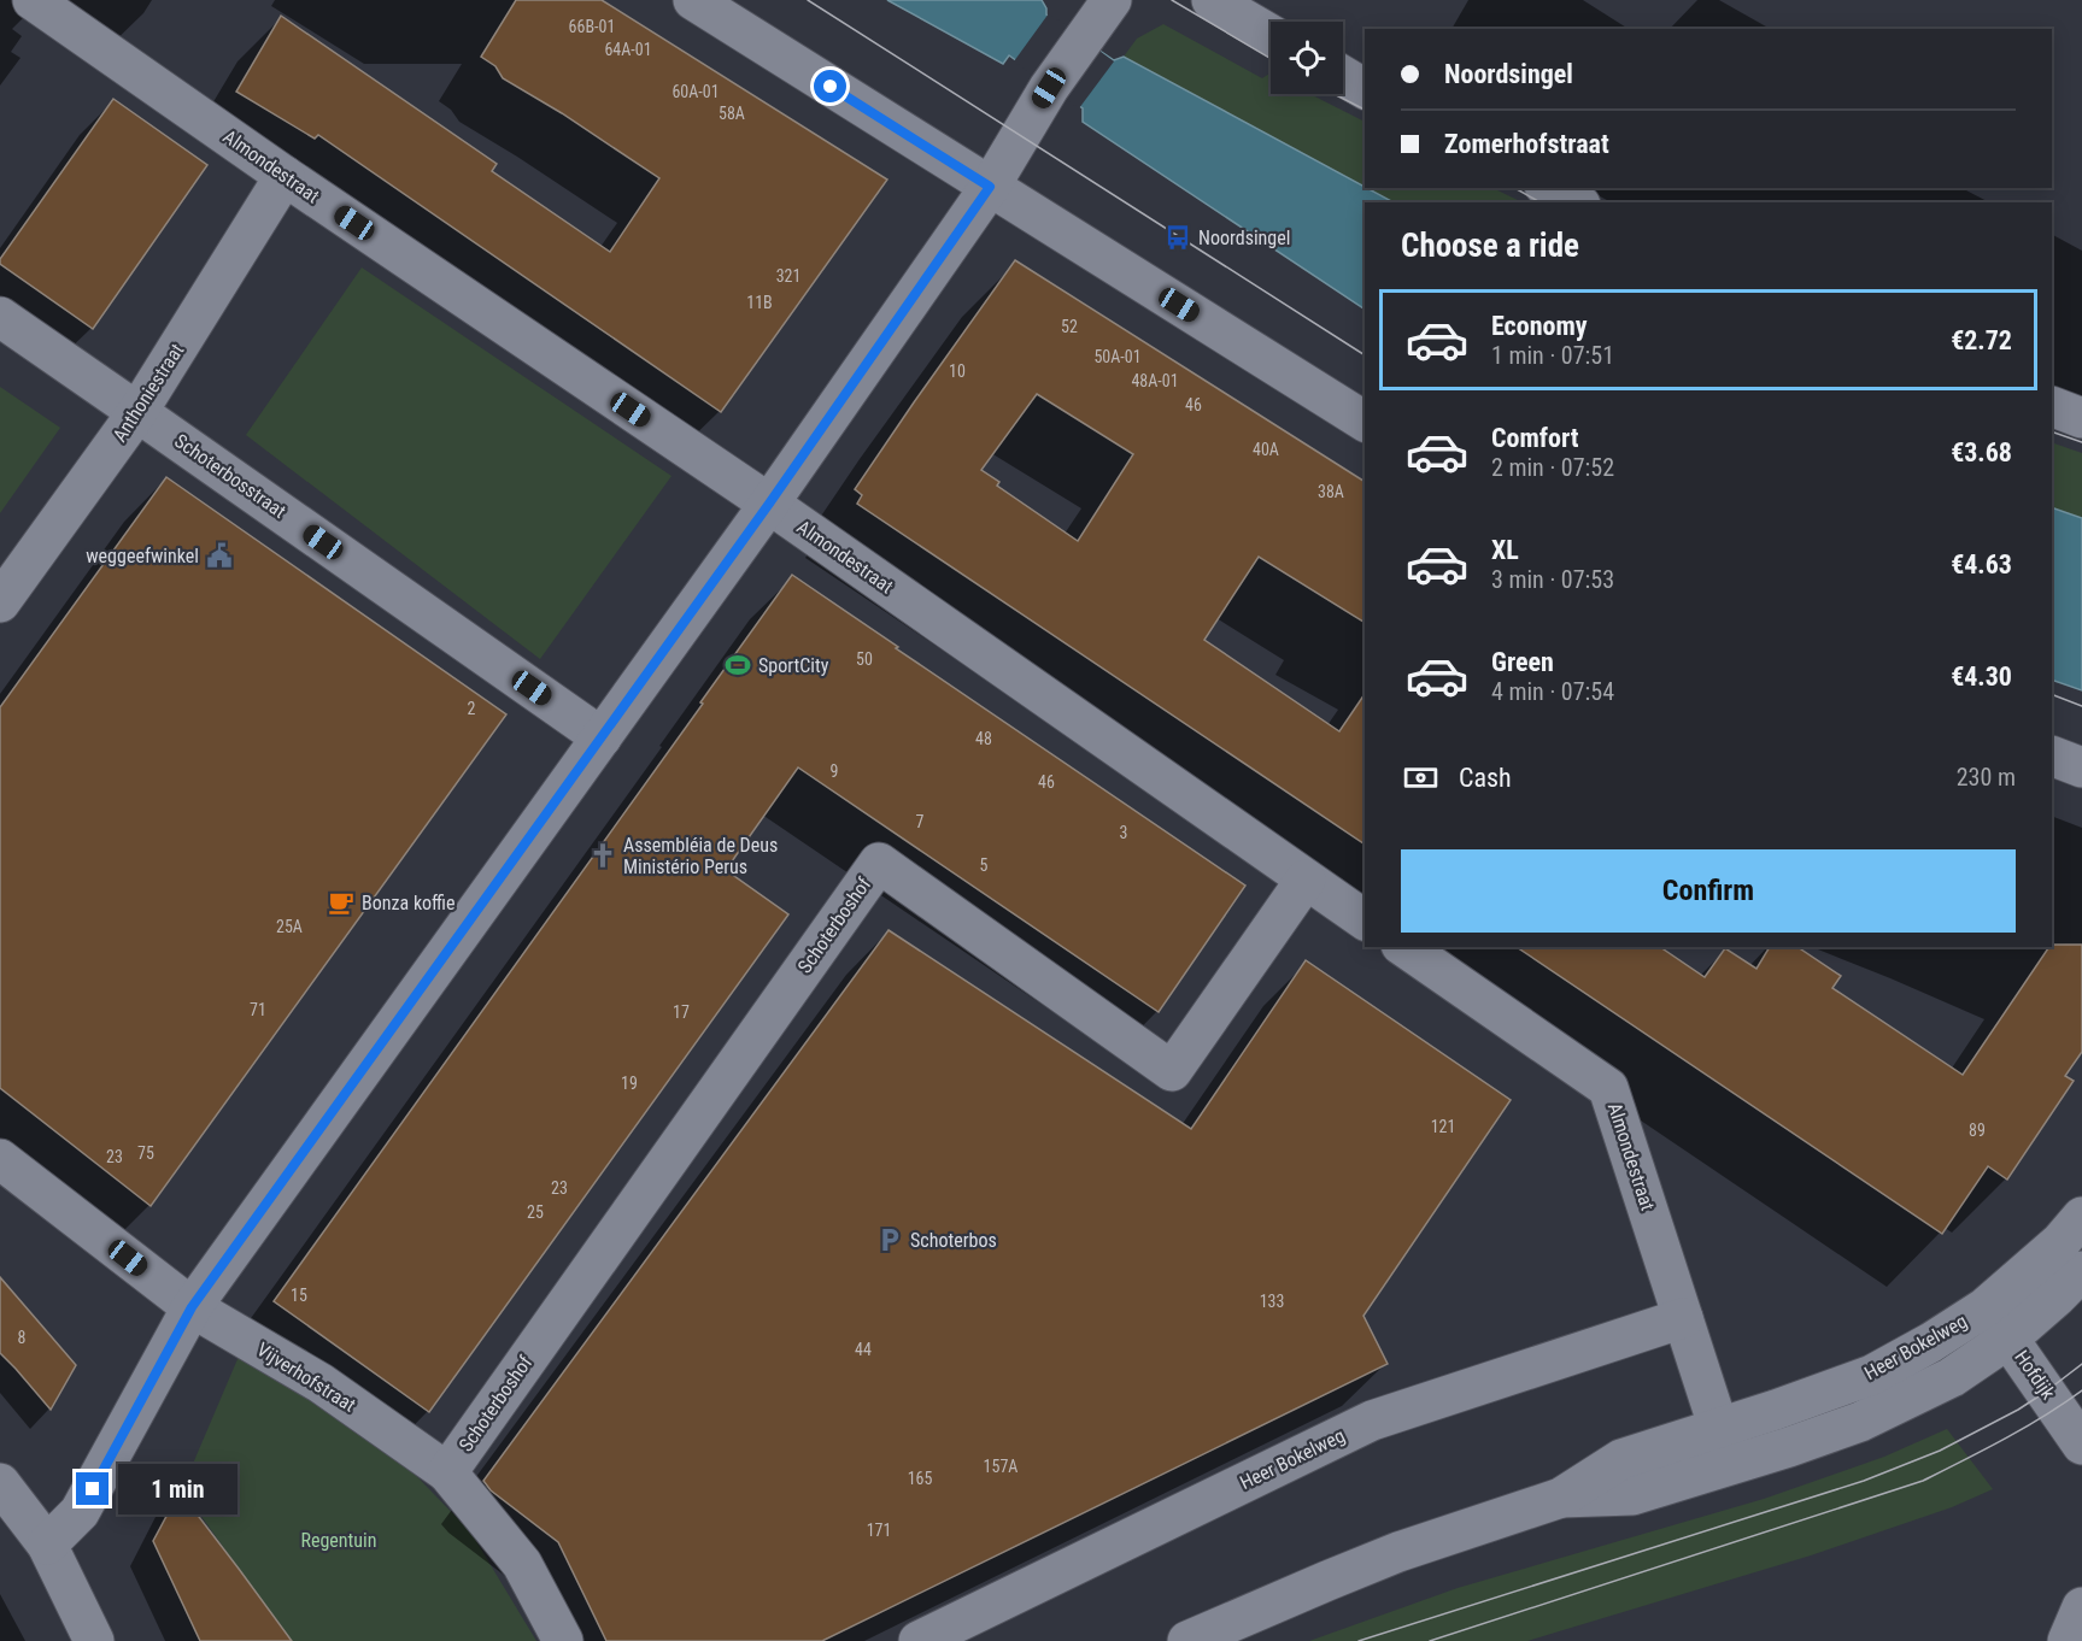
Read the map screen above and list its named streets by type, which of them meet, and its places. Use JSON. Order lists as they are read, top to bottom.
{
  "streets": {
    "street": [
      "Almondestraat",
      "Anthoniestraat",
      "Schoterbosstraat",
      "Schoterboshof",
      "Heer Bokelweg",
      "Hofdijk",
      "Vijverhofstraat"
    ]
  },
  "crossings": [
    ["Almondestraat", "Anthoniestraat"],
    ["Almondestraat", "Schoterboshof"],
    ["Almondestraat", "Heer Bokelweg"],
    ["Anthoniestraat", "Schoterbosstraat"],
    ["Schoterboshof", "Vijverhofstraat"],
    ["Heer Bokelweg", "Hofdijk"]
  ],
  "parks": ["Regentuin"],
  "places": {
    "bus stop": ["Noordsingel"],
    "public building": ["weggeefwinkel"],
    "sports": ["SportCity"],
    "church": ["Assembléia de Deus Ministério Perus"],
    "cafe": ["Bonza koffie"],
    "parking": ["Schoterbos"]
  },
  "house_numbers": [
    "66B-01",
    "64A-01",
    "60A-01",
    "58A",
    "321",
    "11B",
    "52",
    "50A-01",
    "10",
    "48A-01",
    "46",
    "40A",
    "38A",
    "50",
    "2",
    "48",
    "9",
    "46",
    "7",
    "3",
    "5",
    "25A",
    "71",
    "17",
    "19",
    "121",
    "89",
    "75",
    "23",
    "23",
    "25",
    "15",
    "133",
    "8",
    "44",
    "157A",
    "165",
    "171"
  ],
  "page": {
    "banner": ["Noordsingel", "Zomerhofstraat"],
    "heading": "Choose a ride",
    "list": [
      {
        "name": "Economy",
        "note": "1 min · 07:51",
        "value": "€2.72"
      },
      {
        "name": "Comfort",
        "note": "2 min · 07:52",
        "value": "€3.68"
      },
      {
        "name": "XL",
        "note": "3 min · 07:53",
        "value": "€4.63"
      },
      {
        "name": "Green",
        "note": "4 min · 07:54",
        "value": "€4.30"
      }
    ],
    "pay": ["Cash", "230 m"],
    "buttons": "Confirm",
    "bubble": "1 min"
  }
}
